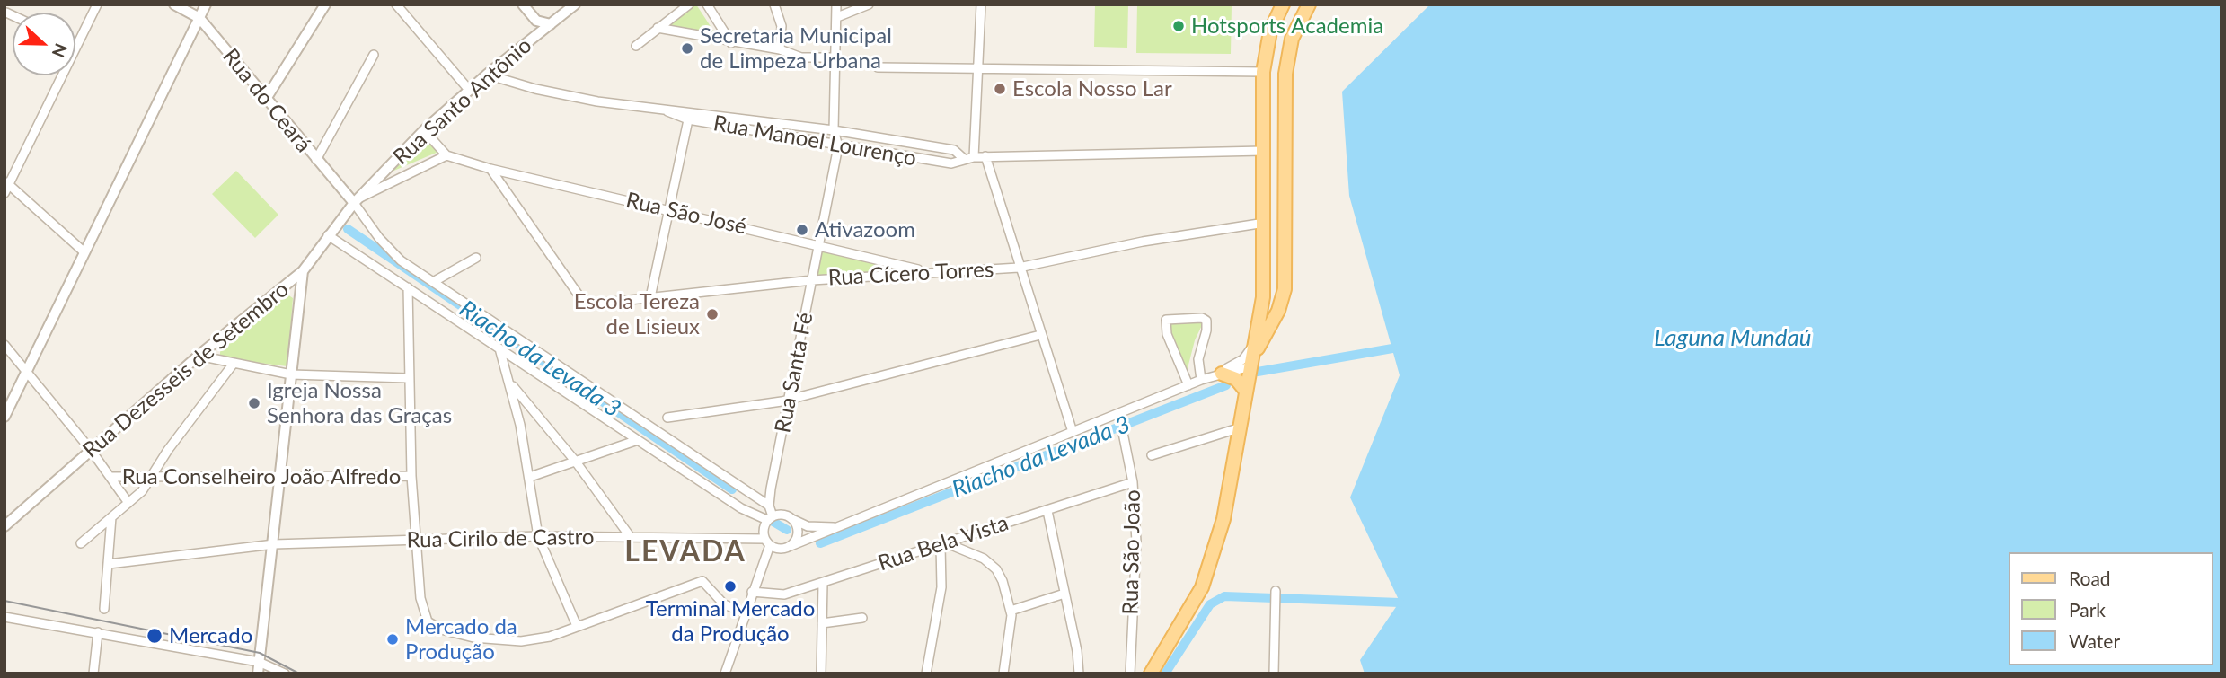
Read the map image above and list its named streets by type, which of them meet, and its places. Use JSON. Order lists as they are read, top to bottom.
{
  "streets": {
    "street": [
      "Rua do Ceará",
      "Rua Santo Antônio",
      "Rua Manoel Lourenço",
      "Rua São José",
      "Rua Cícero Torres",
      "Rua Dezesseis de Setembro",
      "Rua Santa Fé",
      "Rua Conselheiro João Alfredo",
      "Rua Cirilo de Castro",
      "Rua Bela Vista",
      "Rua São João"
    ]
  },
  "crossings": [
    ["Rua do Ceará", "Rua Santo Antônio"],
    ["Rua do Ceará", "Rua Dezesseis de Setembro"],
    ["Rua Santo Antônio", "Rua Manoel Lourenço"],
    ["Rua Santo Antônio", "Rua Dezesseis de Setembro"],
    ["Rua Manoel Lourenço", "Rua Santa Fé"],
    ["Rua São José", "Rua Cícero Torres"],
    ["Rua São José", "Rua Santa Fé"],
    ["Rua Cícero Torres", "Rua Santa Fé"],
    ["Rua Santa Fé", "Rua Cirilo de Castro"],
    ["Rua Bela Vista", "Rua São João"]
  ],
  "districts": ["LEVADA"],
  "water": ["Laguna Mundaú", "Riacho da Levada 3"],
  "places": [
    "Hotsports Academia",
    "Secretaria Municipal de Limpeza Urbana",
    "Escola Nosso Lar",
    "Ativazoom",
    "Escola Tereza de Lisieux",
    "Igreja Nossa Senhora das Graças",
    "Terminal Mercado da Produção",
    "Mercado",
    "Mercado da Produção"
  ],
  "legend": ["Road", "Park", "Water"],
  "north": "right"
}
